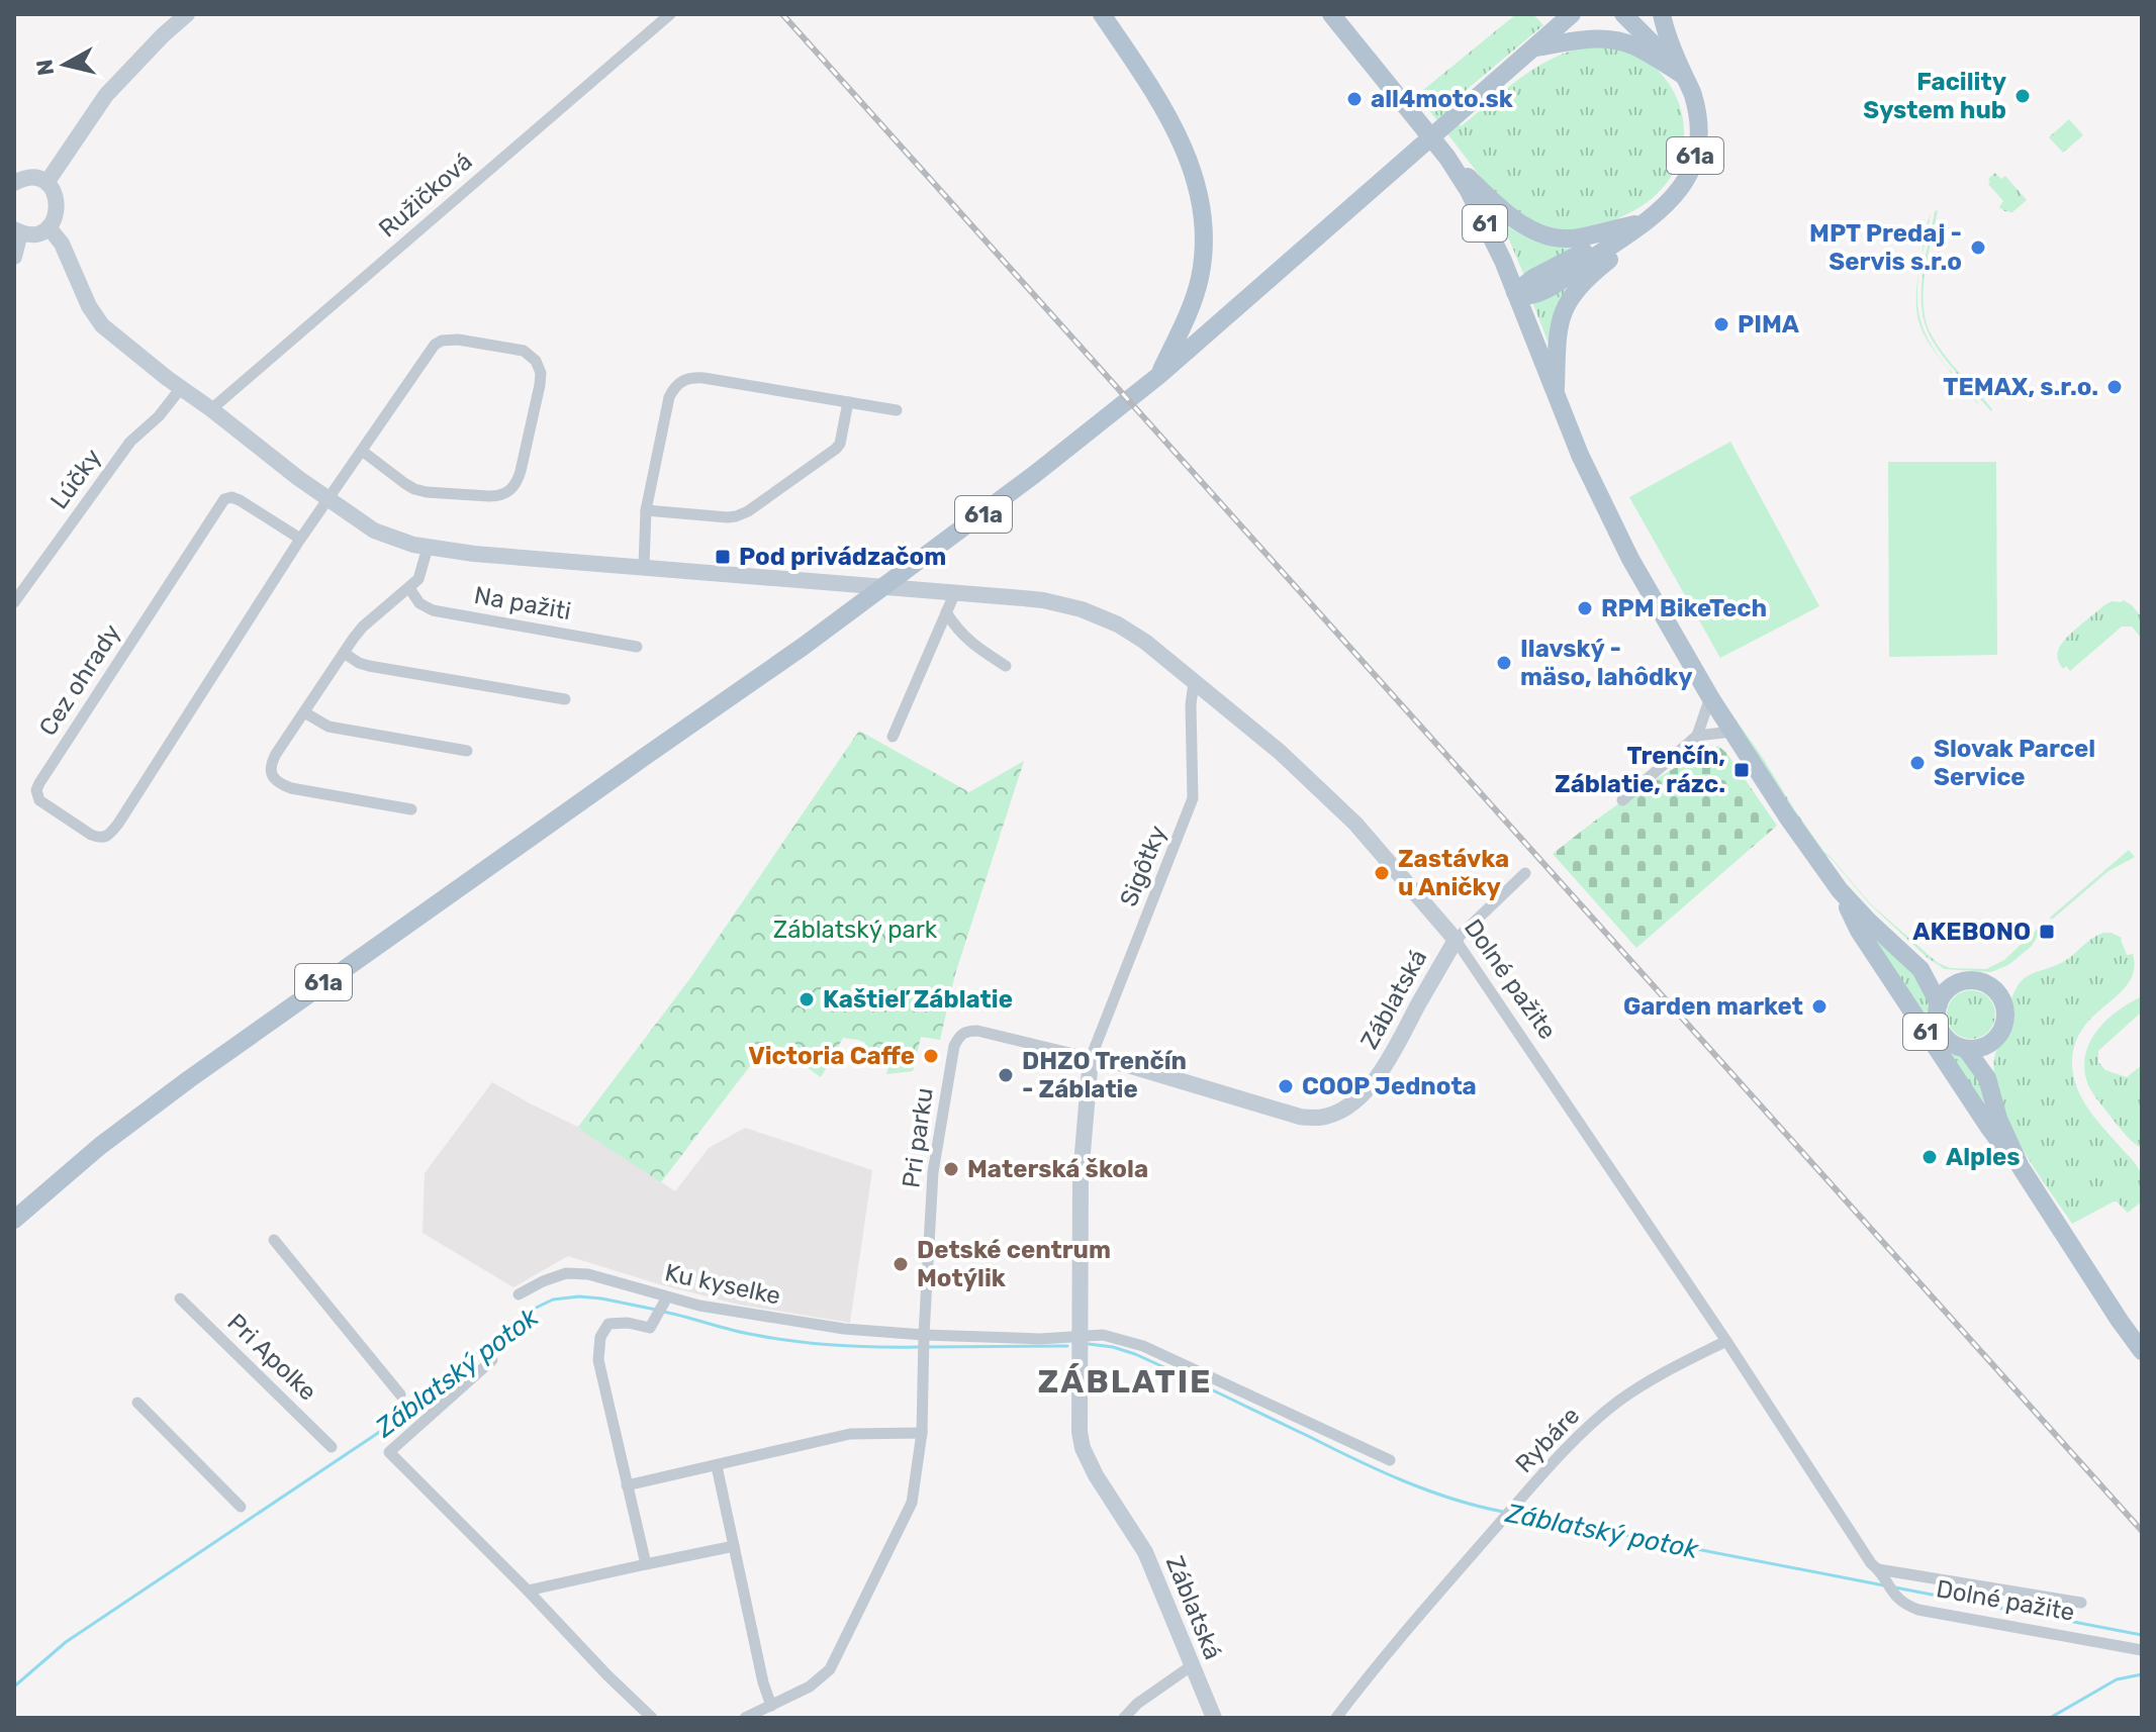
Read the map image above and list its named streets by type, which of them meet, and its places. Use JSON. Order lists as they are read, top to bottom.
{
  "streets": {
    "main road": ["61a", "61"],
    "street": [
      "Ružičková",
      "Lúčky",
      "Na pažiti",
      "Cez ohrady",
      "Sigôtky",
      "Dolné pažite",
      "Záblatská",
      "Pri parku",
      "Ku kyselke",
      "Pri Apolke",
      "Rybáre"
    ]
  },
  "crossings": [
    ["61a", "61"],
    ["Ružičková", "Dolné pažite"],
    ["Lúčky", "Dolné pažite"],
    ["Cez ohrady", "Dolné pažite"],
    ["Sigôtky", "Dolné pažite"],
    ["Sigôtky", "Záblatská"],
    ["Sigôtky", "Pri parku"],
    ["Dolné pažite", "Záblatská"],
    ["Dolné pažite", "Rybáre"],
    ["Záblatská", "Pri parku"],
    ["Záblatská", "Ku kyselke"],
    ["Pri parku", "Ku kyselke"]
  ],
  "districts": ["ZÁBLATIE"],
  "water": ["Záblatský potok"],
  "parks": ["Záblatský park"],
  "places": {
    "other": [
      "Facility System hub",
      "all4moto.sk",
      "MPT Predaj - Servis s.r.o",
      "PIMA",
      "TEMAX, s.r.o.",
      "RPM BikeTech",
      "Ilavský - mäso, lahôdky",
      "Slovak Parcel Service",
      "Zastávka u Aničky",
      "Kaštieľ Záblatie",
      "Garden market",
      "Victoria Caffe",
      "DHZO Trenčín - Záblatie",
      "COOP Jednota",
      "Alples",
      "Materská škola",
      "Detské centrum Motýlik"
    ],
    "transit": ["Pod privádzačom", "Trenčín, Záblatie, rázc.", "AKEBONO"]
  },
  "north": "left"
}
